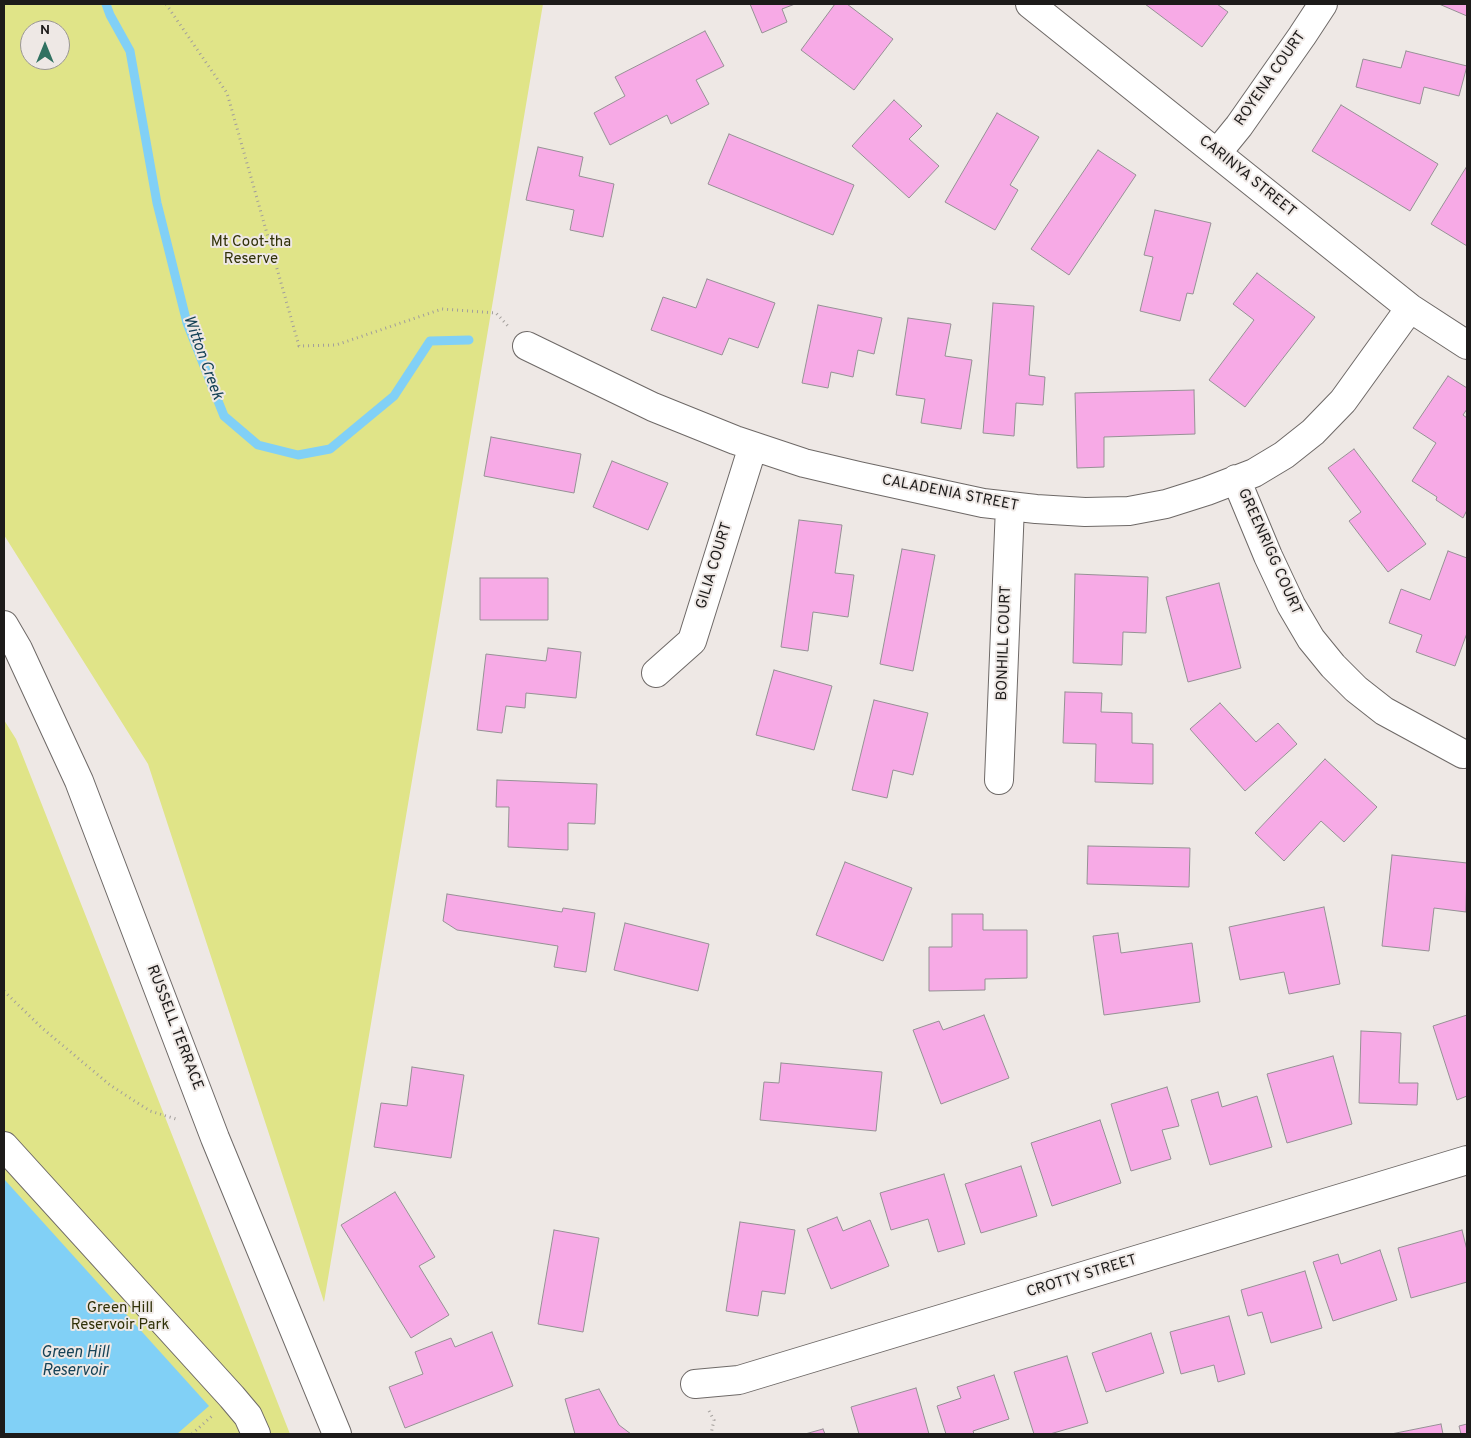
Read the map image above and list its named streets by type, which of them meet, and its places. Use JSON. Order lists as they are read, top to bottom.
{
  "streets": {
    "street": [
      "ROYENA COURT",
      "CARINYA STREET",
      "CALADENIA STREET",
      "GREENRIGG COURT",
      "GILIA COURT",
      "BONHILL COURT",
      "RUSSELL TERRACE",
      "CROTTY STREET"
    ]
  },
  "crossings": [
    ["ROYENA COURT", "CARINYA STREET"],
    ["CARINYA STREET", "CALADENIA STREET"],
    ["CALADENIA STREET", "GREENRIGG COURT"],
    ["CALADENIA STREET", "GILIA COURT"],
    ["CALADENIA STREET", "BONHILL COURT"]
  ],
  "water": ["Witton Creek", "Green Hill Reservoir"],
  "parks": ["Mt Coot-tha Reserve", "Green Hill Reservoir Park"],
  "north": "top"
}
